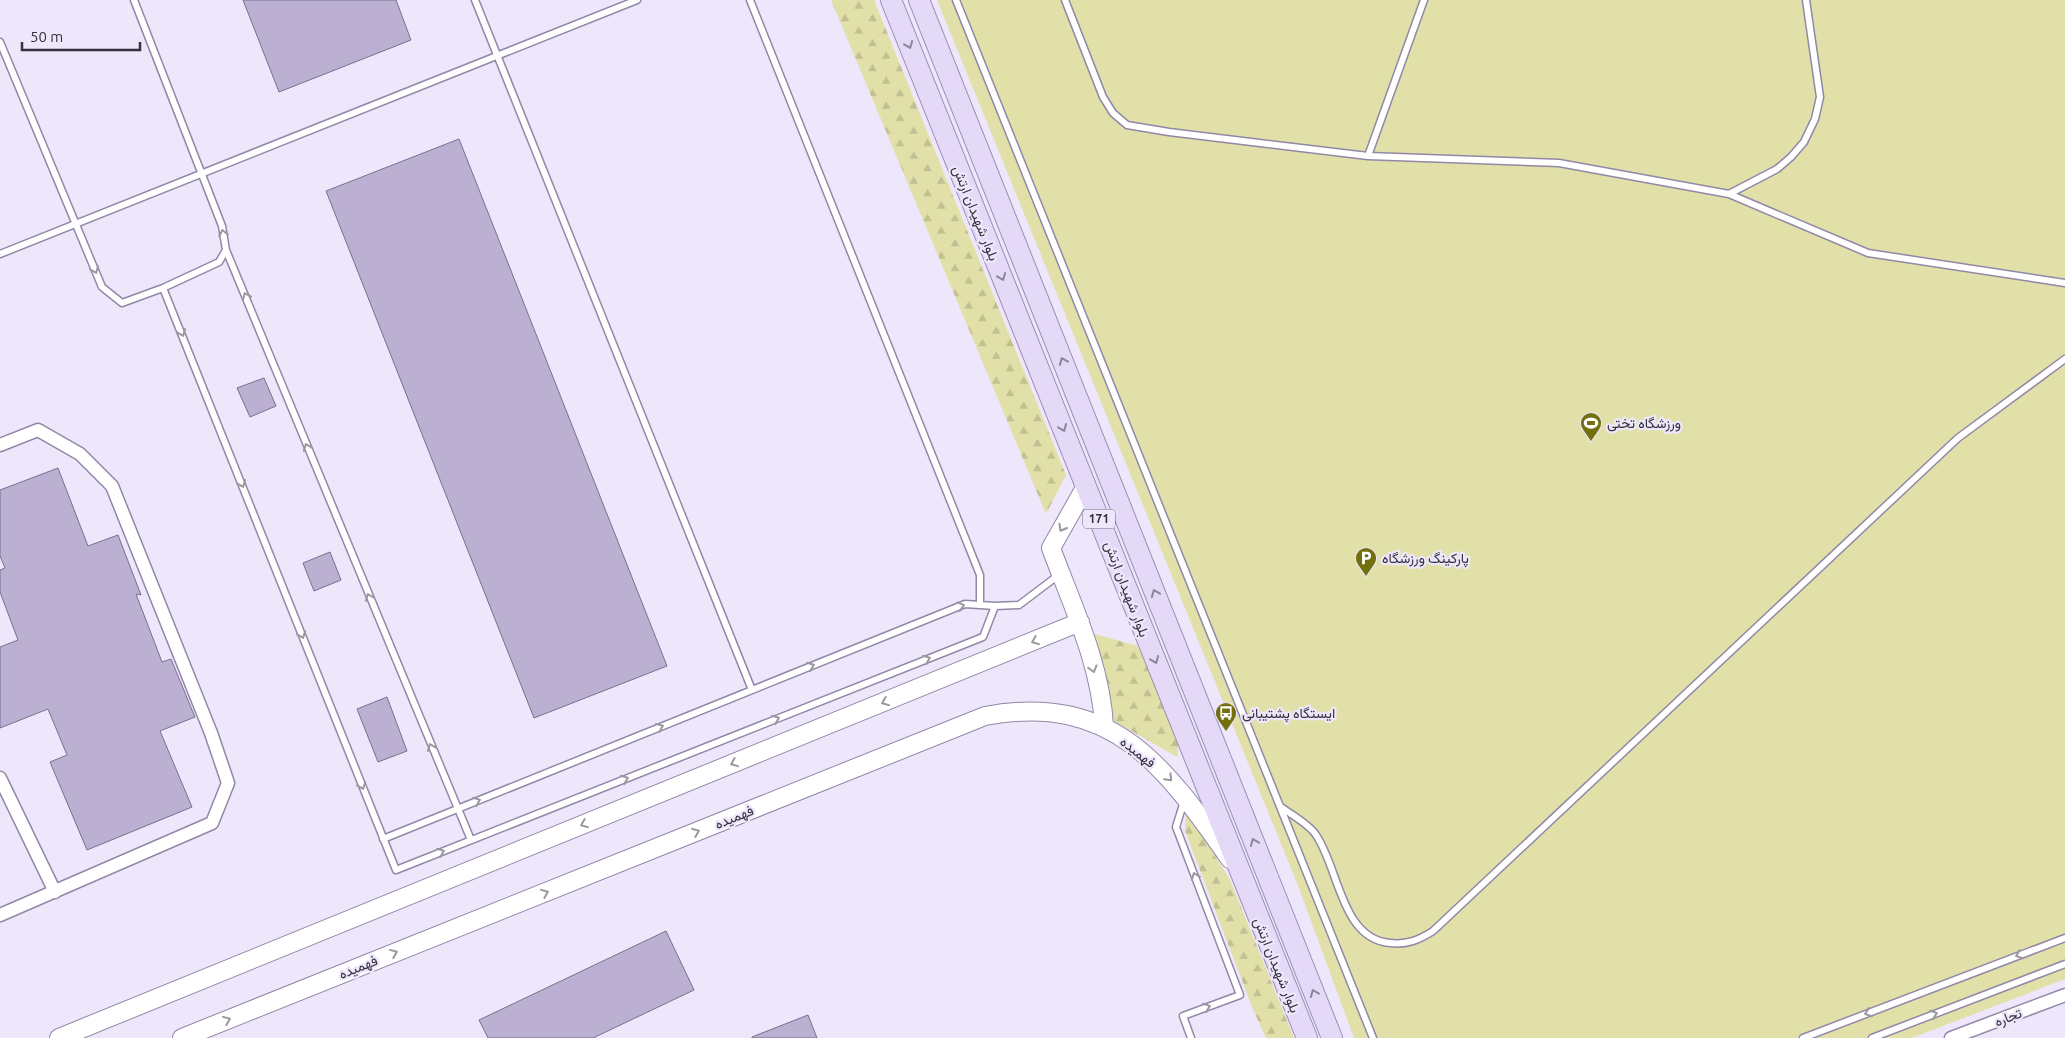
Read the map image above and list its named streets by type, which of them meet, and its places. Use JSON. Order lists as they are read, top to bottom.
{
  "streets": {
    "main road": ["بلوار شهیدان ارتش", "171", "فهمیده"],
    "street": ["تجاره"]
  },
  "crossings": [
    ["بلوار شهیدان ارتش", "فهمیده"]
  ],
  "places": {
    "sports": ["ورزشگاه تختی"],
    "parking": ["پارکینگ ورزشگاه"],
    "bus stop": ["ایستگاه پشتیبانی"]
  },
  "scale_bar": "50 m"
}
